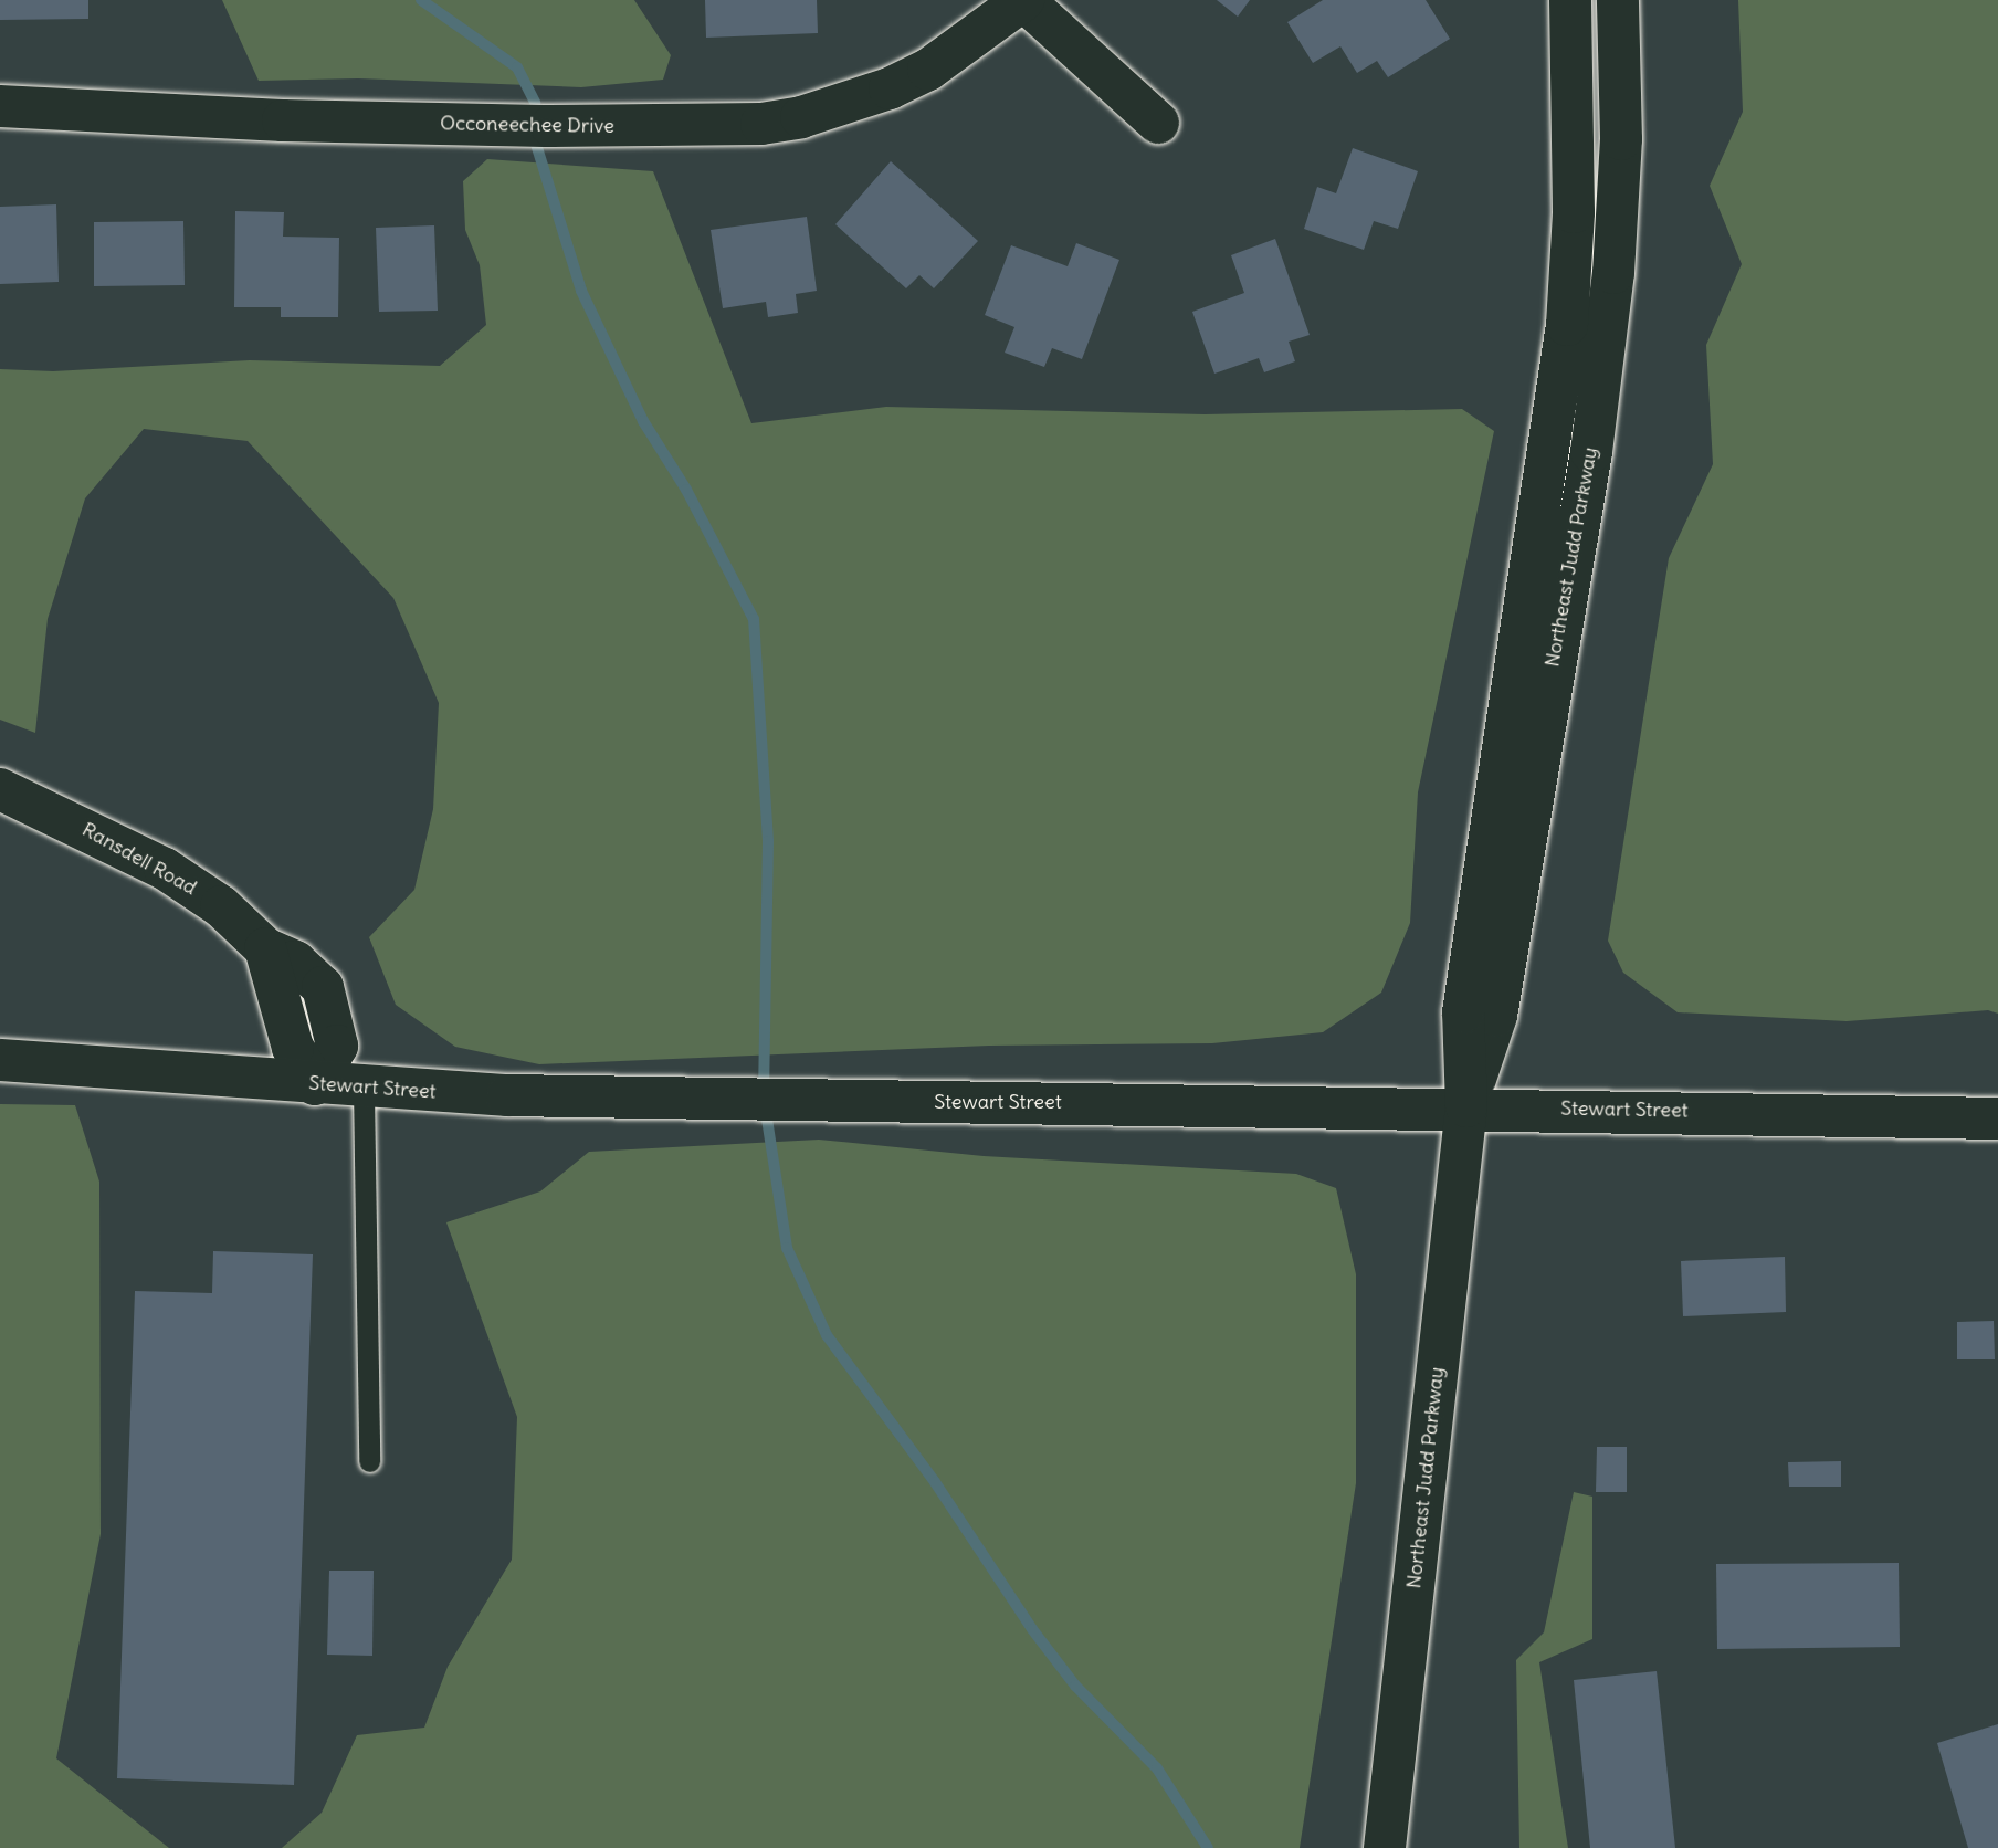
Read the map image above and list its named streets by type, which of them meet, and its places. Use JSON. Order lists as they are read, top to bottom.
{
  "streets": {
    "main road": [
      "Occoneechee Drive",
      "Northeast Judd Parkway",
      "Ransdell Road",
      "Stewart Street"
    ]
  },
  "crossings": [
    ["Northeast Judd Parkway", "Stewart Street"],
    ["Ransdell Road", "Stewart Street"]
  ]
}
